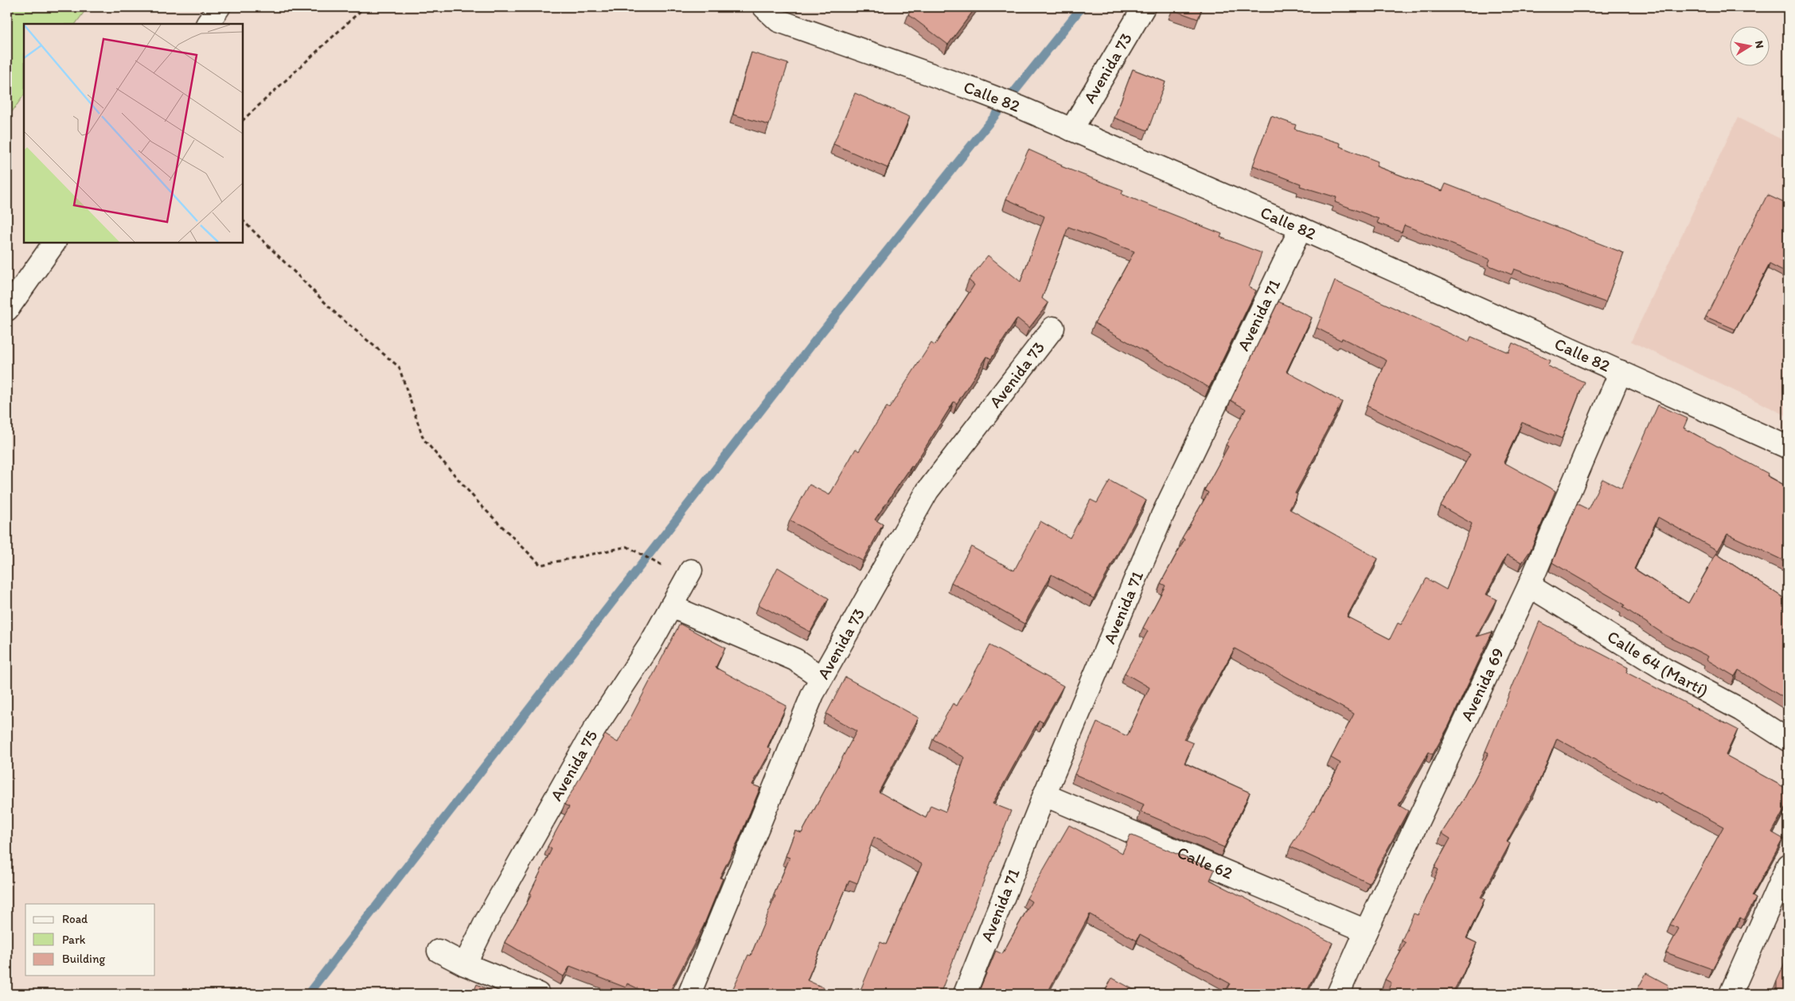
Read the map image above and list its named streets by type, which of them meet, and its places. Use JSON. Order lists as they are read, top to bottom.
{
  "streets": {
    "street": [
      "Avenida 73",
      "Calle 82",
      "Avenida 71",
      "Calle 64 (Martí)",
      "Avenida 69",
      "Avenida 75",
      "Calle 62"
    ]
  },
  "crossings": [
    ["Avenida 73", "Calle 82"],
    ["Calle 82", "Avenida 71"],
    ["Calle 82", "Avenida 69"],
    ["Avenida 71", "Calle 62"],
    ["Calle 64 (Martí)", "Avenida 69"],
    ["Avenida 69", "Calle 62"]
  ],
  "legend": ["Road", "Park", "Building"],
  "north": "right"
}
